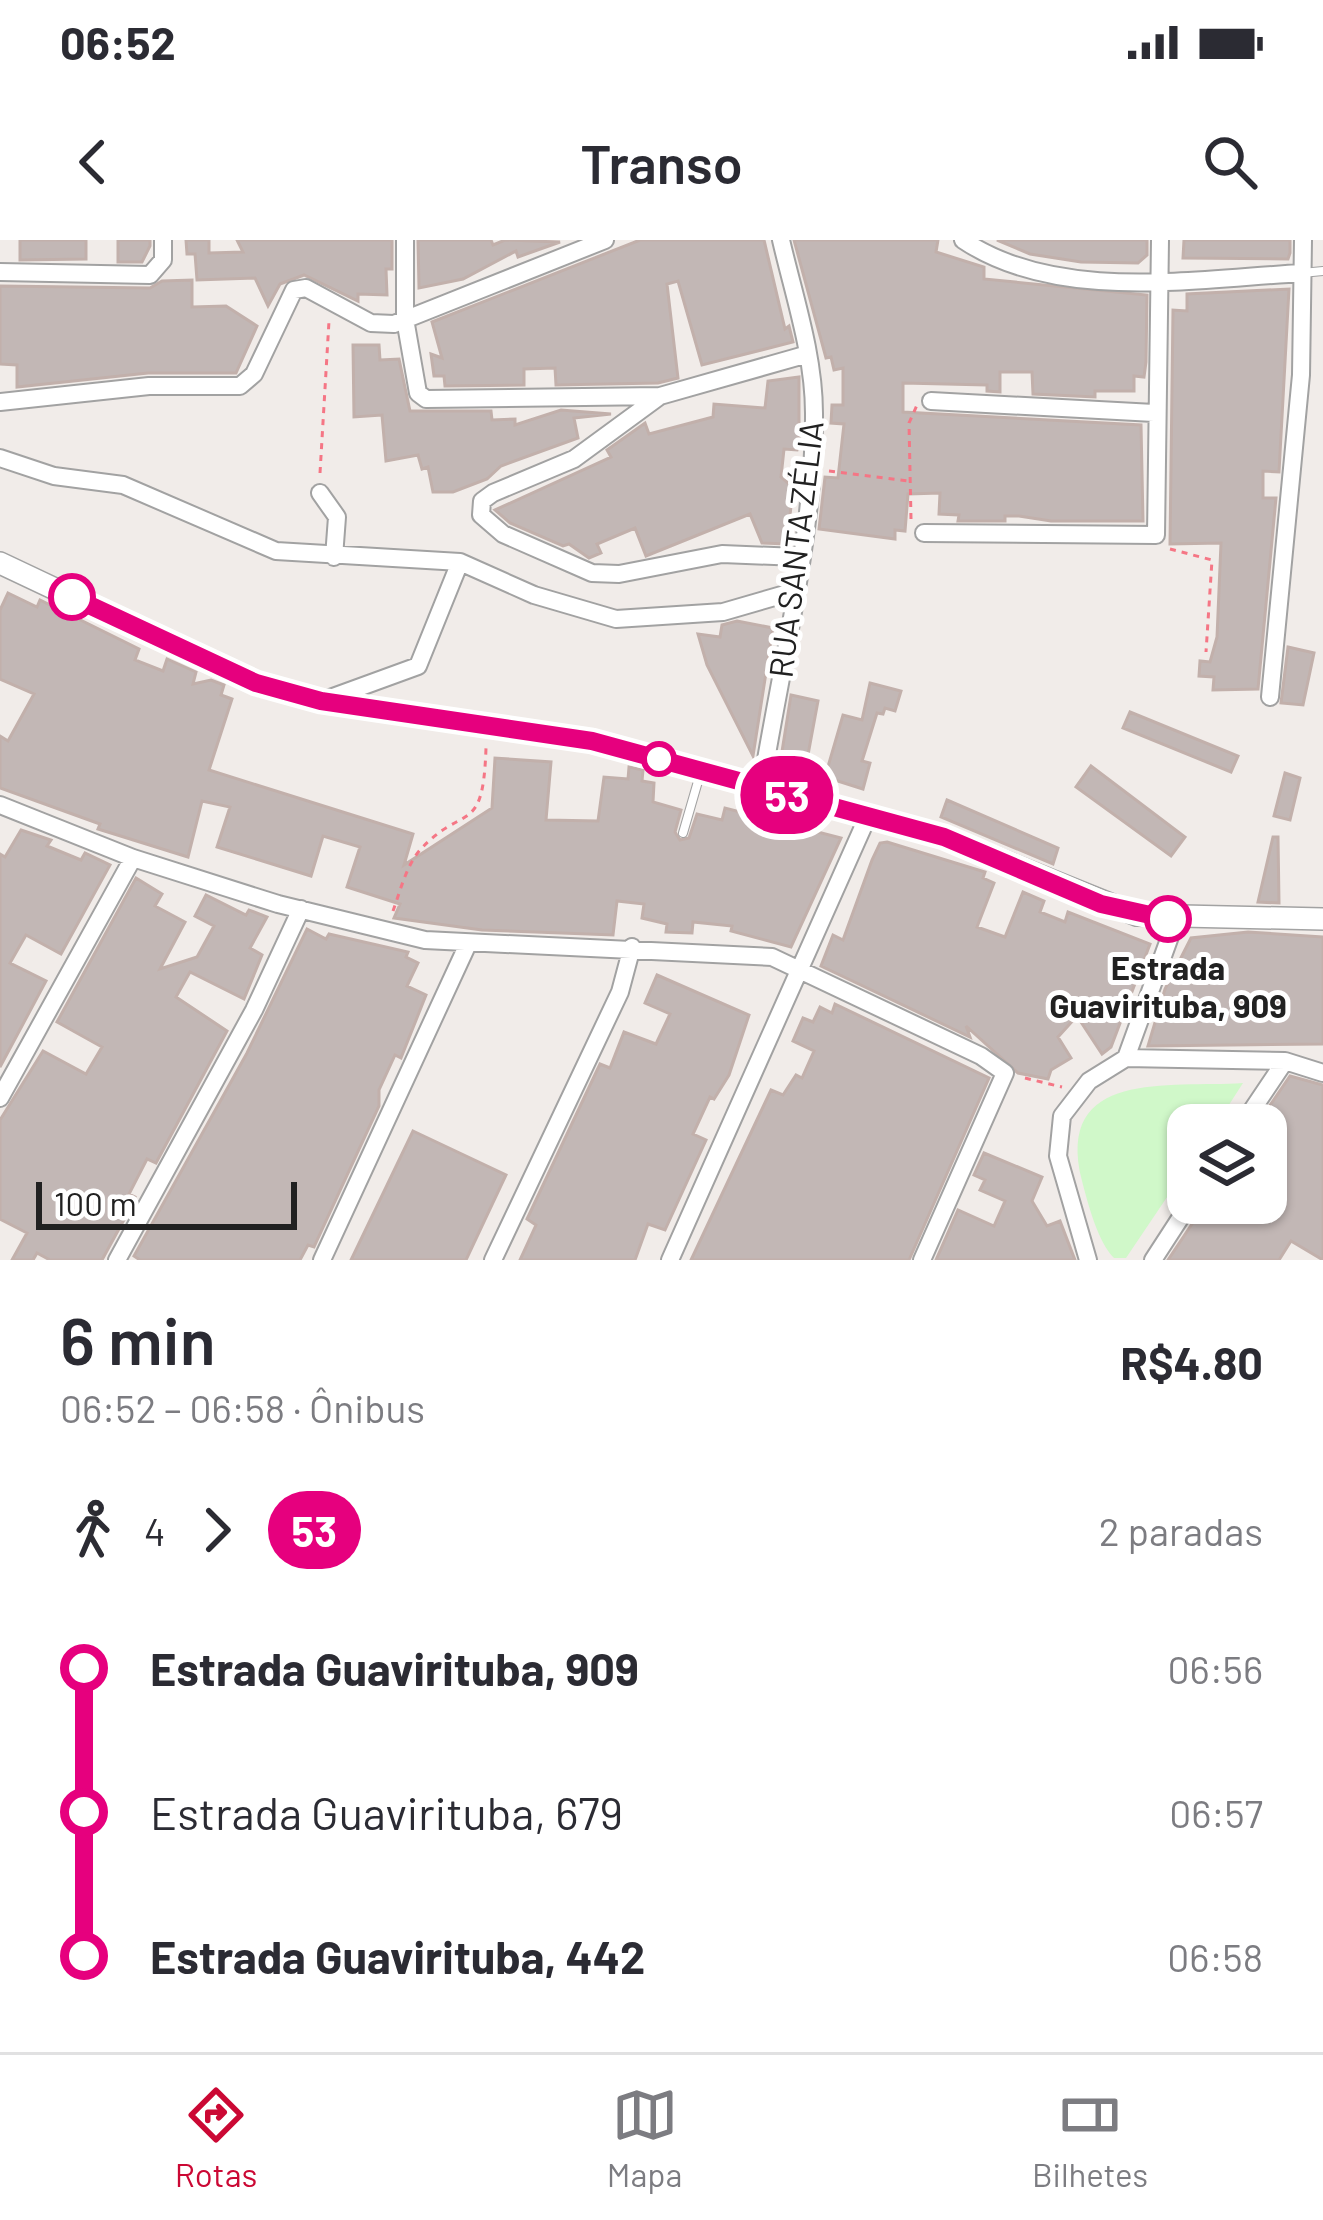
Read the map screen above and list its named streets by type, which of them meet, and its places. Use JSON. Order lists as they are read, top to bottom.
{
  "streets": {
    "street": ["RUA SANTA ZÉLIA"]
  },
  "places": ["Estrada Guavirituba, 909"],
  "lines": ["bus line 53"],
  "scale_bar": "100 m",
  "page": {
    "status": "06:52",
    "header": "Transo",
    "on_map": "53",
    "scale": "100 m",
    "heading": ["6 min", "06:52 – 06:58 · Ônibus", "R$4.80"],
    "legs": ["4", "53", "2 paradas"],
    "list": [
      {
        "name": "Estrada Guavirituba, 909",
        "value": "06:56"
      },
      {
        "name": "Estrada Guavirituba, 679",
        "value": "06:57"
      },
      {
        "name": "Estrada Guavirituba, 442",
        "value": "06:58"
      }
    ],
    "tabs": ["Rotas", "Mapa", "Bilhetes"]
  }
}
